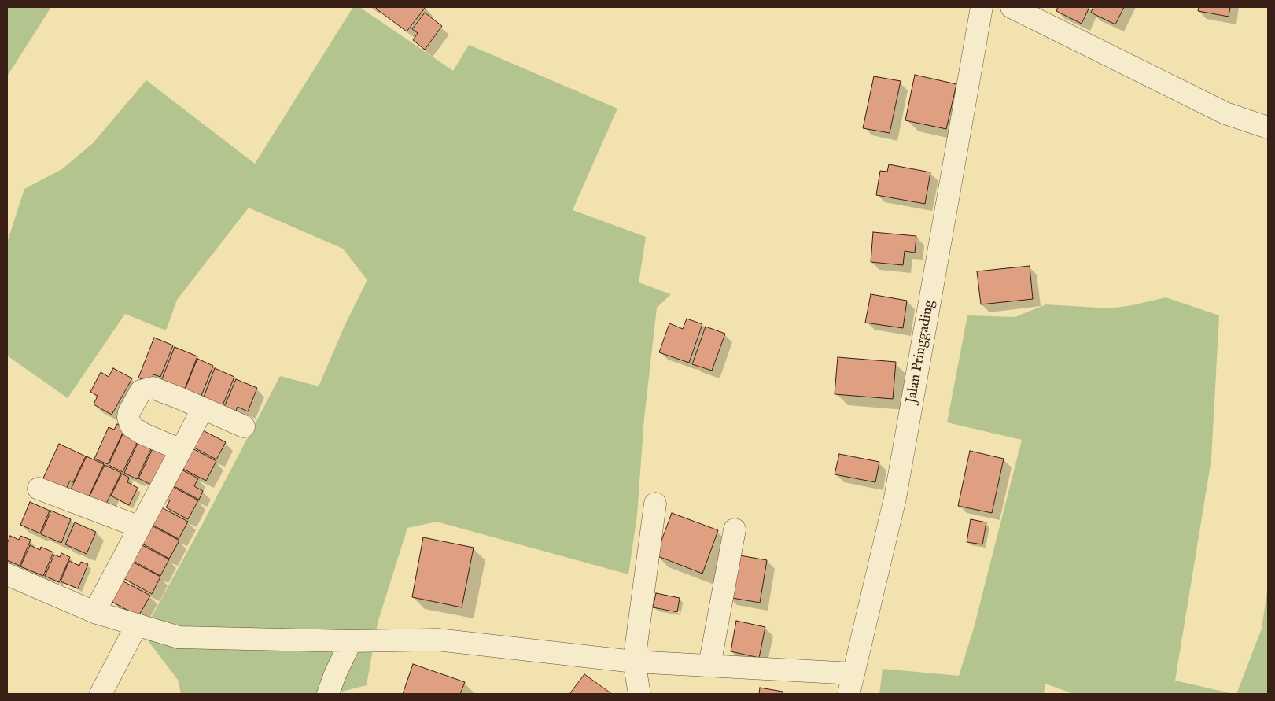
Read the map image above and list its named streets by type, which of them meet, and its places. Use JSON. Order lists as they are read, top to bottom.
{
  "streets": {
    "street": ["Jalan Pringgading"]
  }
}
